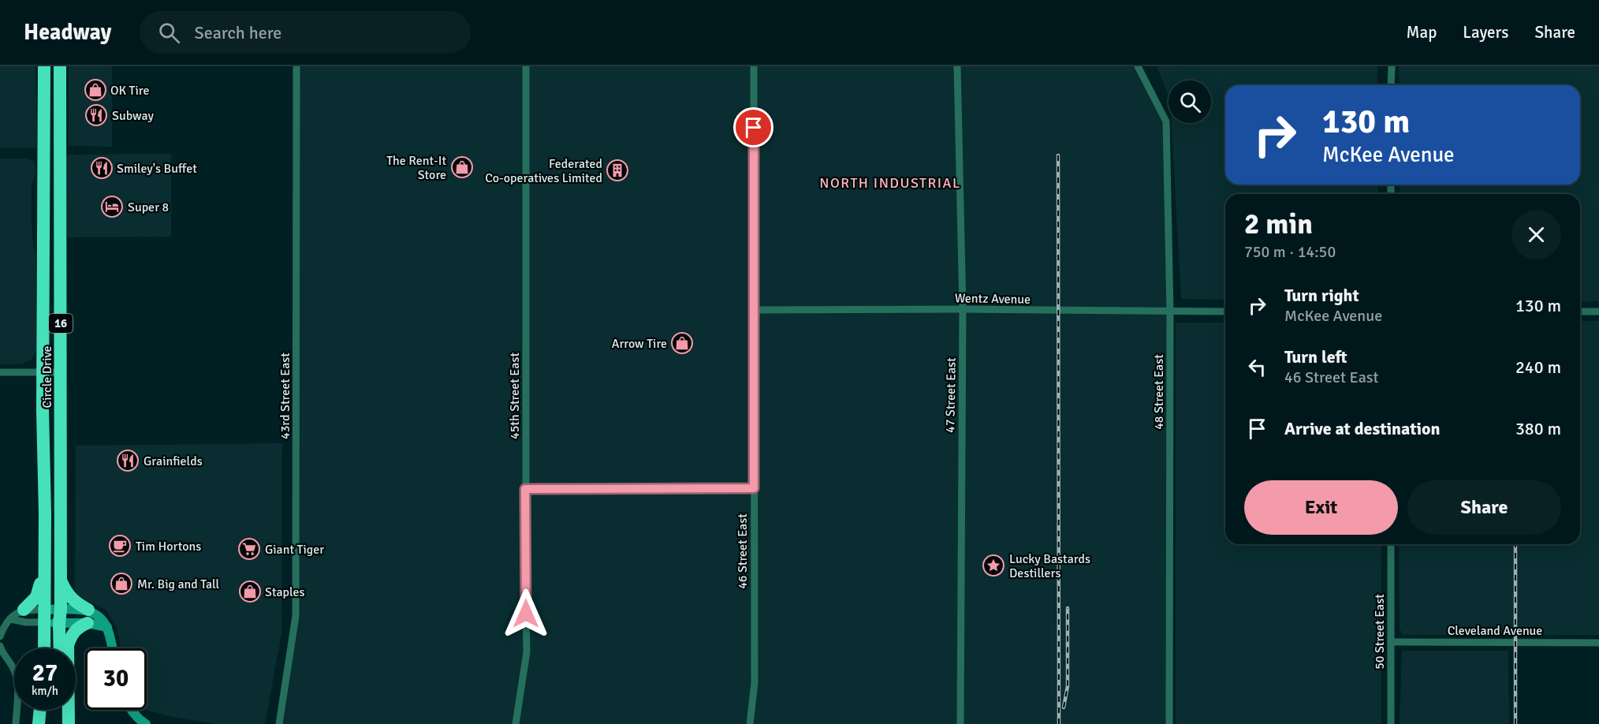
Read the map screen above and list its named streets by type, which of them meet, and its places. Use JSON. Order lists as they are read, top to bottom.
{
  "streets": {
    "highway": ["16", "Circle Drive"],
    "street": [
      "Wentz Avenue",
      "48 Street East",
      "47 Street East",
      "43rd Street East",
      "45th Street East",
      "46 Street East",
      "Cleveland Avenue",
      "50 Street East"
    ]
  },
  "crossings": [
    ["Wentz Avenue", "48 Street East"],
    ["Wentz Avenue", "47 Street East"],
    ["Wentz Avenue", "46 Street East"],
    ["Cleveland Avenue", "50 Street East"]
  ],
  "districts": ["NORTH INDUSTRIAL"],
  "places": {
    "shop": [
      "OK Tire",
      "The Rent-It Store",
      "Arrow Tire",
      "Mr. Big and Tall",
      "Staples"
    ],
    "restaurant": ["Subway", "Smiley's Buffet", "Grainfields"],
    "building": ["Federated Co-operatives Limited"],
    "hotel": ["Super 8"],
    "cafe": ["Tim Hortons"],
    "supermarket": ["Giant Tiger"],
    "place": ["Lucky Bastards Destillers"]
  },
  "page": {
    "header": "Headway",
    "search": "Search here",
    "nav": ["Map", "Layers", "Share"],
    "turn": ["130 m", "McKee Avenue"],
    "heading": ["2 min", "750 m · 14:50"],
    "list": [
      {
        "name": "Turn right",
        "note": "McKee Avenue",
        "value": "130 m"
      },
      {
        "name": "Turn left",
        "note": "46 Street East",
        "value": "240 m"
      },
      {
        "name": "Arrive at destination",
        "value": "380 m"
      }
    ],
    "buttons": ["Exit", "Share"],
    "speed": "27 km/h",
    "limit": "30"
  }
}
